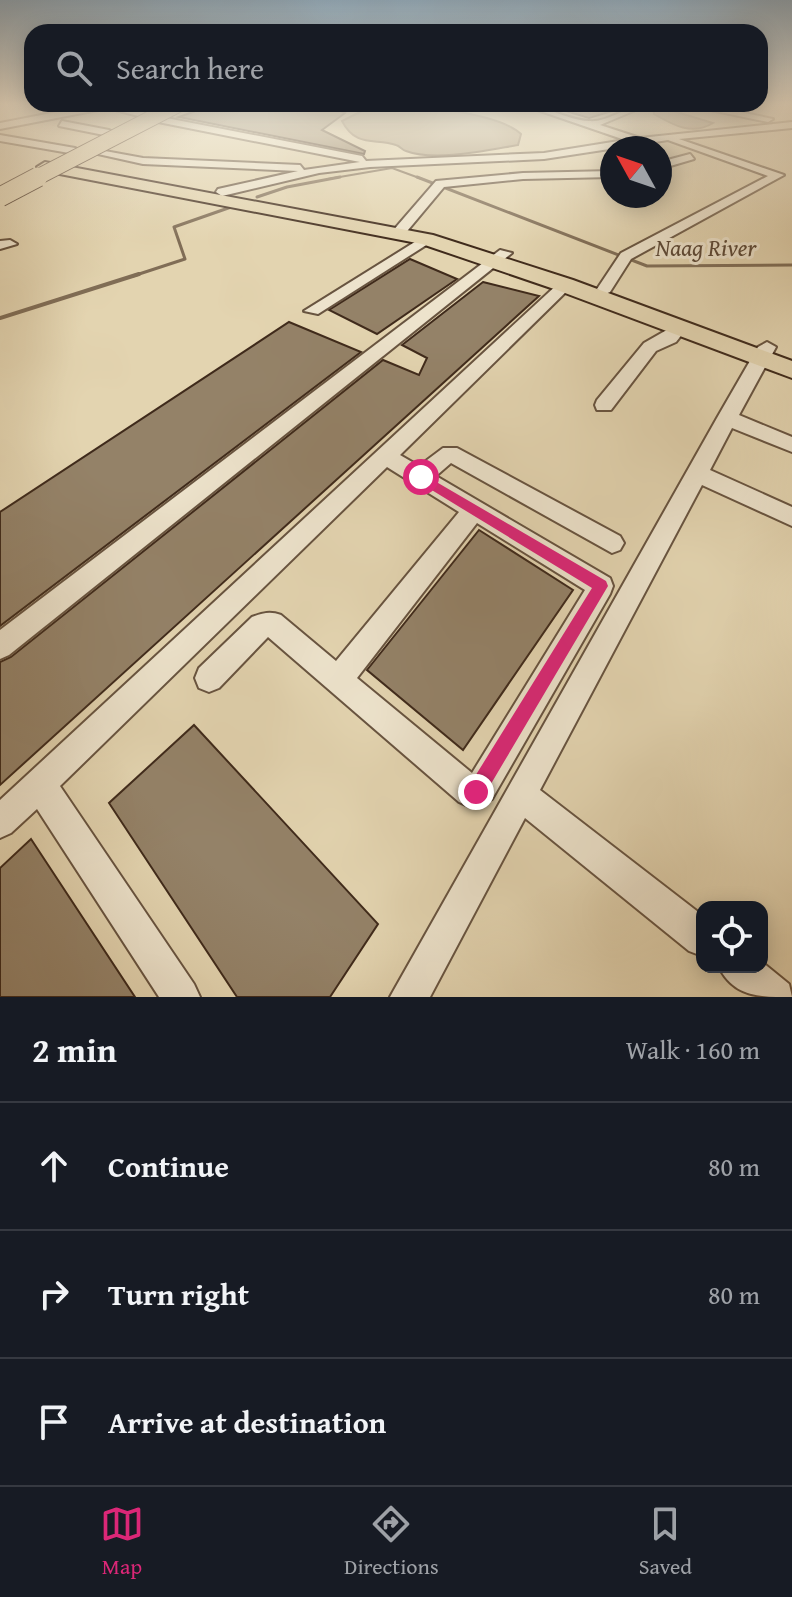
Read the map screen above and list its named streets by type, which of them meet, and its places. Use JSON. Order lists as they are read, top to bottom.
{
  "water": ["Naag River"],
  "north": "top left",
  "page": {
    "search": "Search here",
    "heading": ["2 min", "Walk · 160 m"],
    "list": [
      ["Continue", "80 m"],
      ["Turn right", "80 m"],
      "Arrive at destination"
    ],
    "nav": ["Map", "Directions", "Saved"]
  }
}
